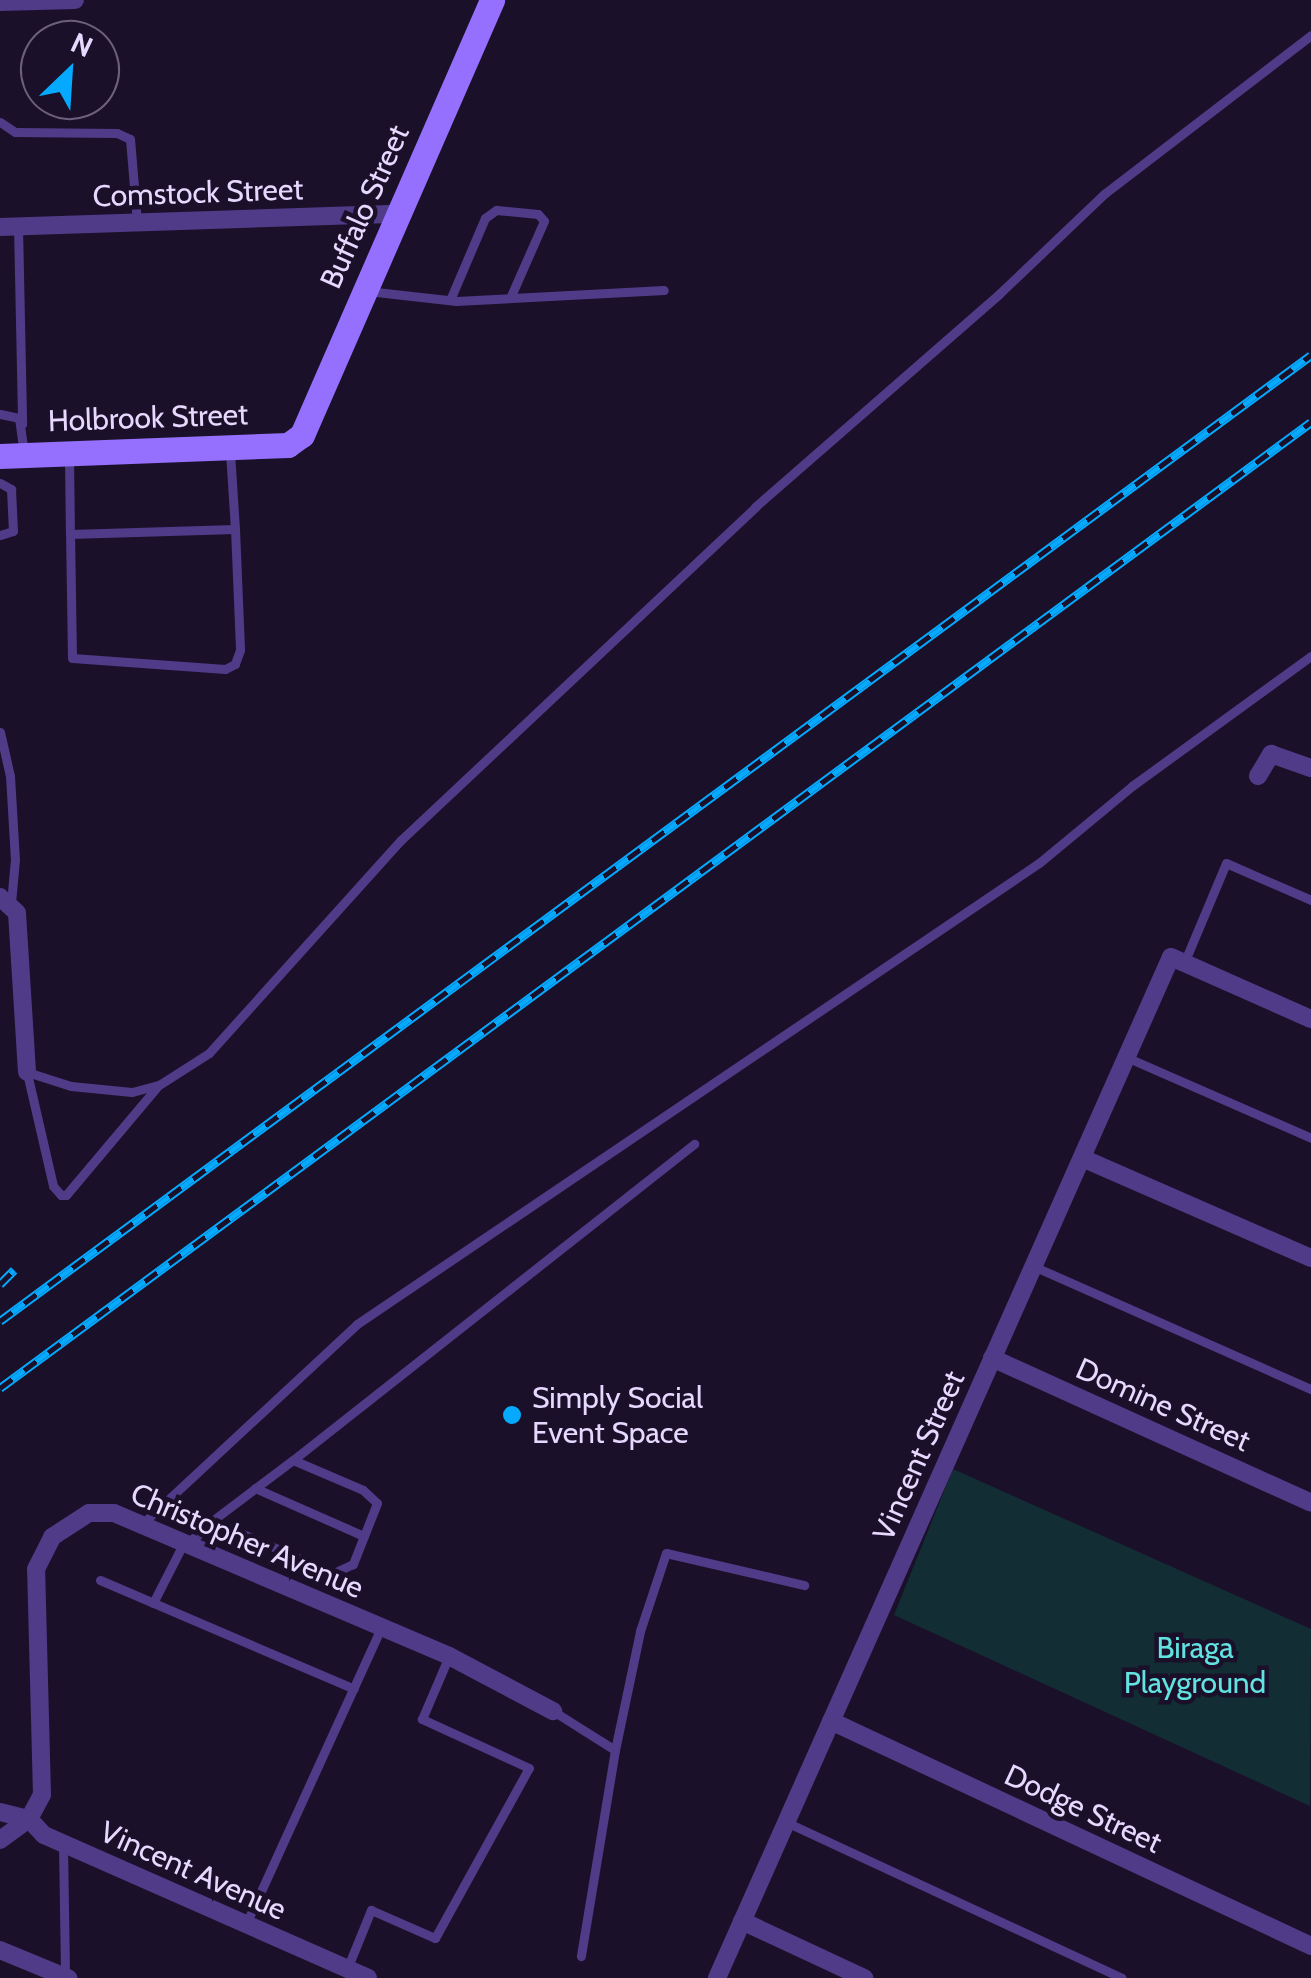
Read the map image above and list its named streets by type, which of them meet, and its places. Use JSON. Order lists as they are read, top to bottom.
{
  "streets": {
    "street": [
      "Comstock Street",
      "Buffalo Street",
      "Holbrook Street",
      "Domine Street",
      "Vincent Street",
      "Christopher Avenue",
      "Dodge Street",
      "Vincent Avenue"
    ]
  },
  "crossings": [
    ["Comstock Street", "Buffalo Street"],
    ["Buffalo Street", "Holbrook Street"],
    ["Domine Street", "Vincent Street"],
    ["Vincent Street", "Dodge Street"],
    ["Christopher Avenue", "Vincent Avenue"]
  ],
  "parks": ["Biraga Playground"],
  "places": ["Simply Social Event Space"],
  "north": "top right"
}
